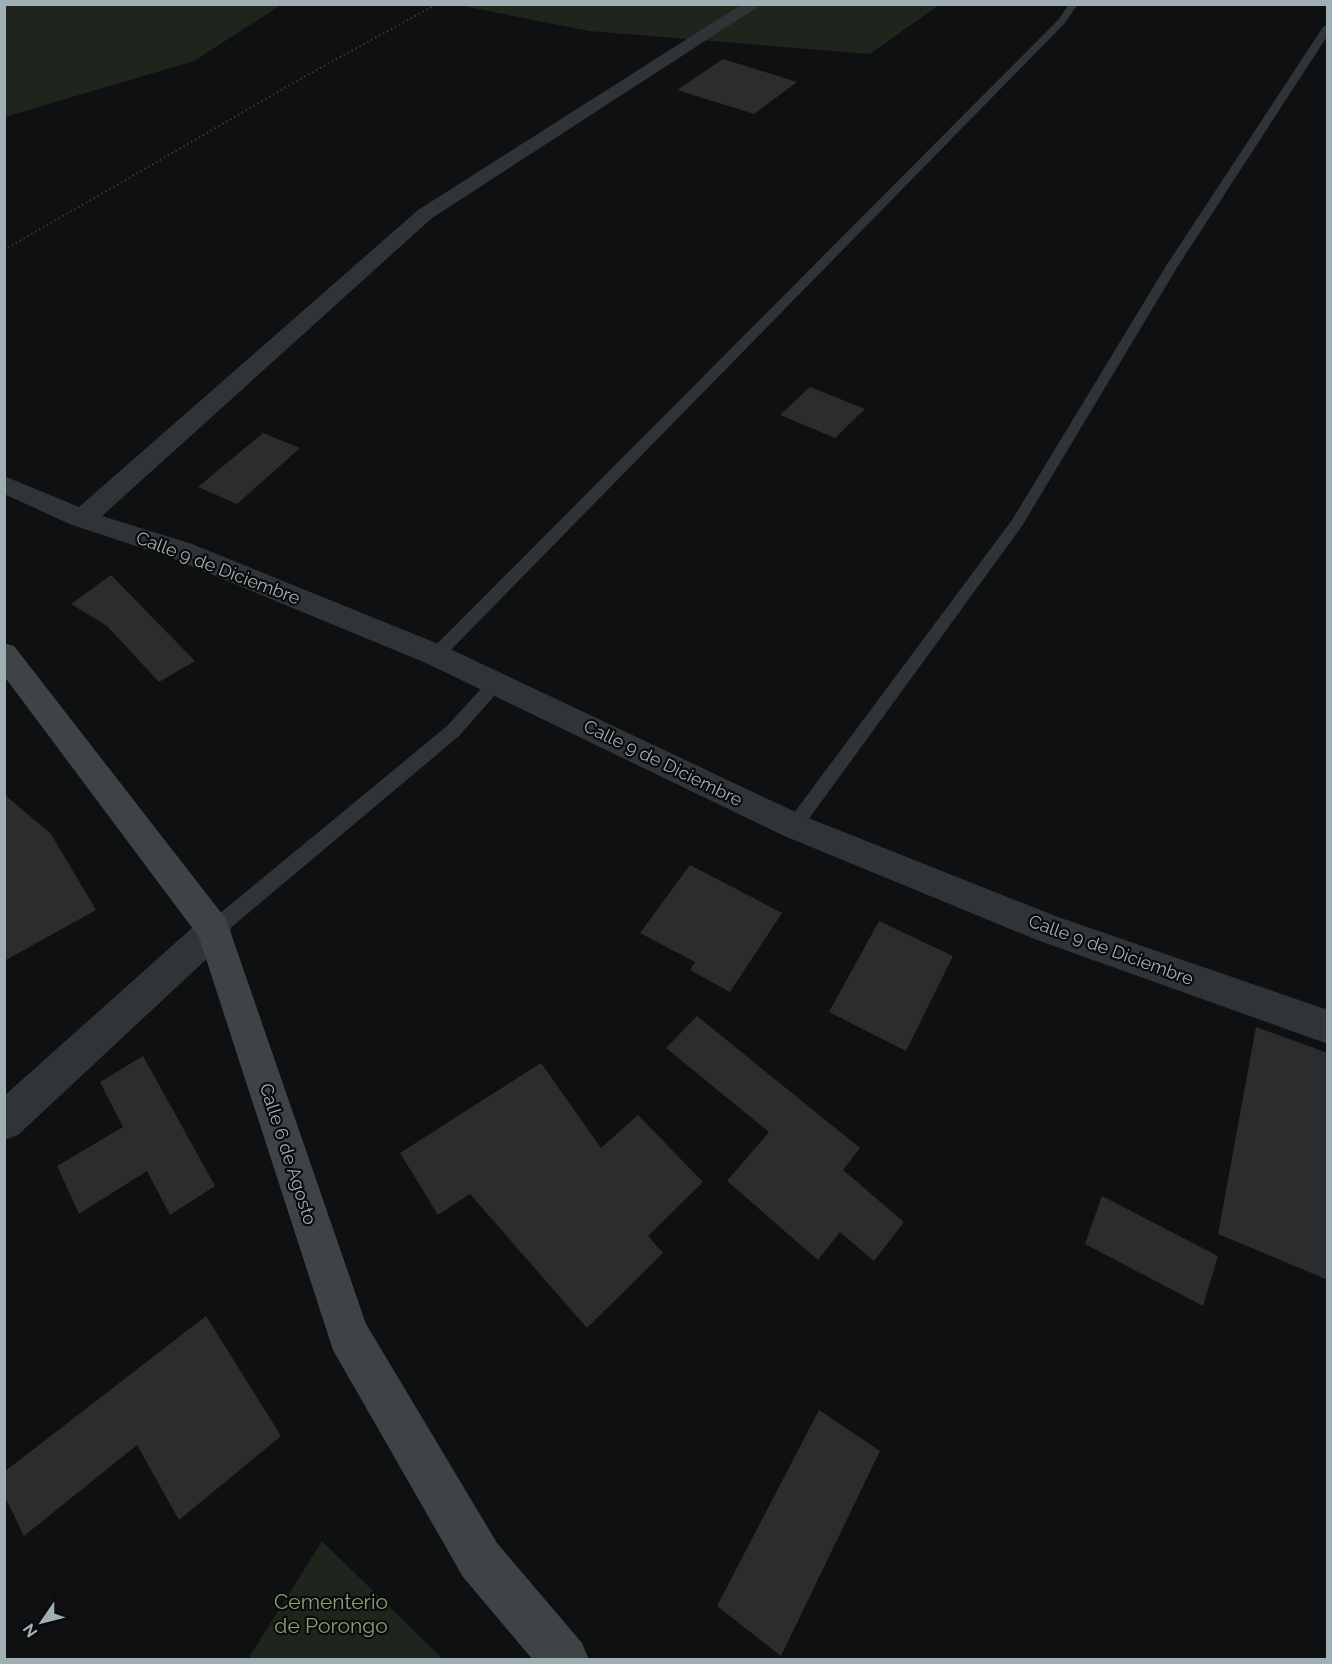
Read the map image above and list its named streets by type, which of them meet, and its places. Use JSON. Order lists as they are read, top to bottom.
{
  "streets": {
    "street": ["Calle 9 de Diciembre", "Calle 6 de Agosto"]
  },
  "parks": ["Cementerio de Porongo"],
  "north": "bottom left"
}
